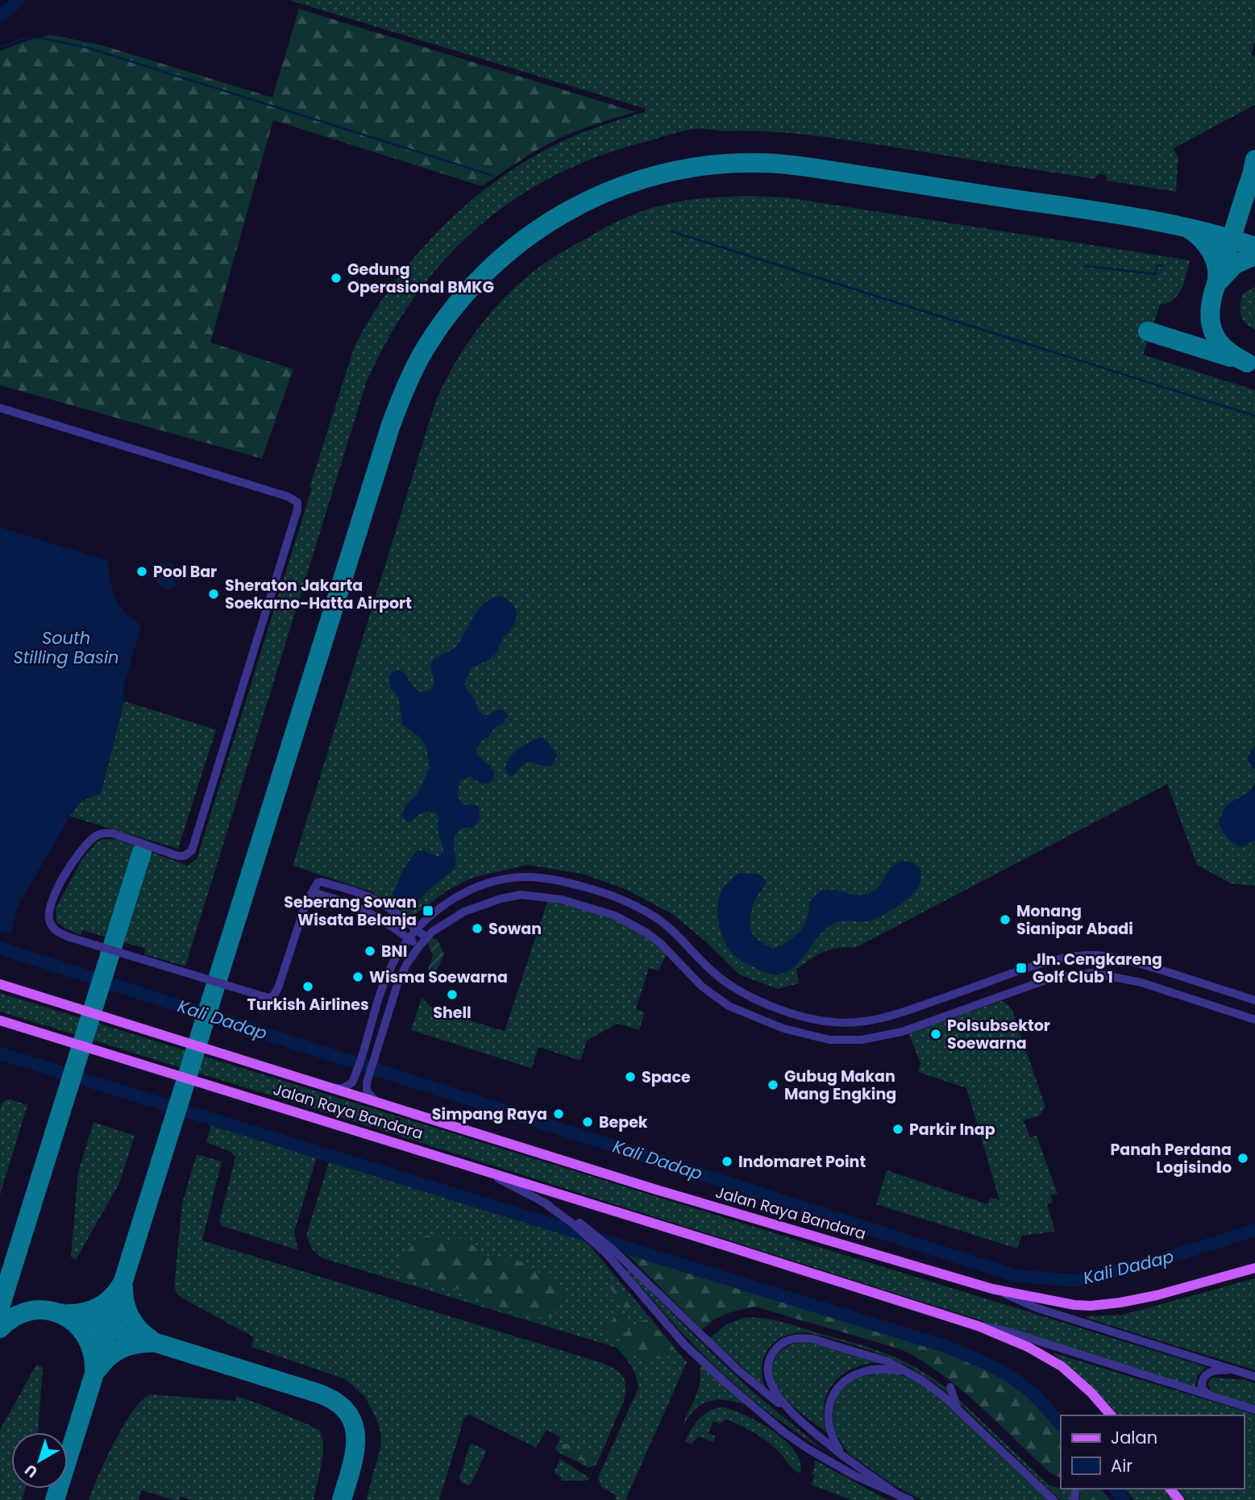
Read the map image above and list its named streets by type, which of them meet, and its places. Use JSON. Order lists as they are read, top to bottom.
{
  "streets": {
    "main road": ["Jalan Raya Bandara"]
  },
  "water": ["South Stilling Basin", "Kali Dadap"],
  "places": {
    "other": [
      "Gedung Operasional BMKG",
      "Pool Bar",
      "Sheraton Jakarta Soekarno-Hatta Airport",
      "Monang Sianipar Abadi",
      "Sowan",
      "BNI",
      "Wisma Soewarna",
      "Turkish Airlines",
      "Shell",
      "Polsubsektor Soewarna",
      "Space",
      "Gubug Makan Mang Engking",
      "Simpang Raya",
      "Bepek",
      "Parkir Inap",
      "Panah Perdana Logisindo",
      "Indomaret Point"
    ],
    "transit": ["Seberang Sowan Wisata Belanja", "Jln. Cengkareng Golf Club 1"]
  },
  "legend": ["Jalan", "Air"],
  "north": "bottom left"
}
